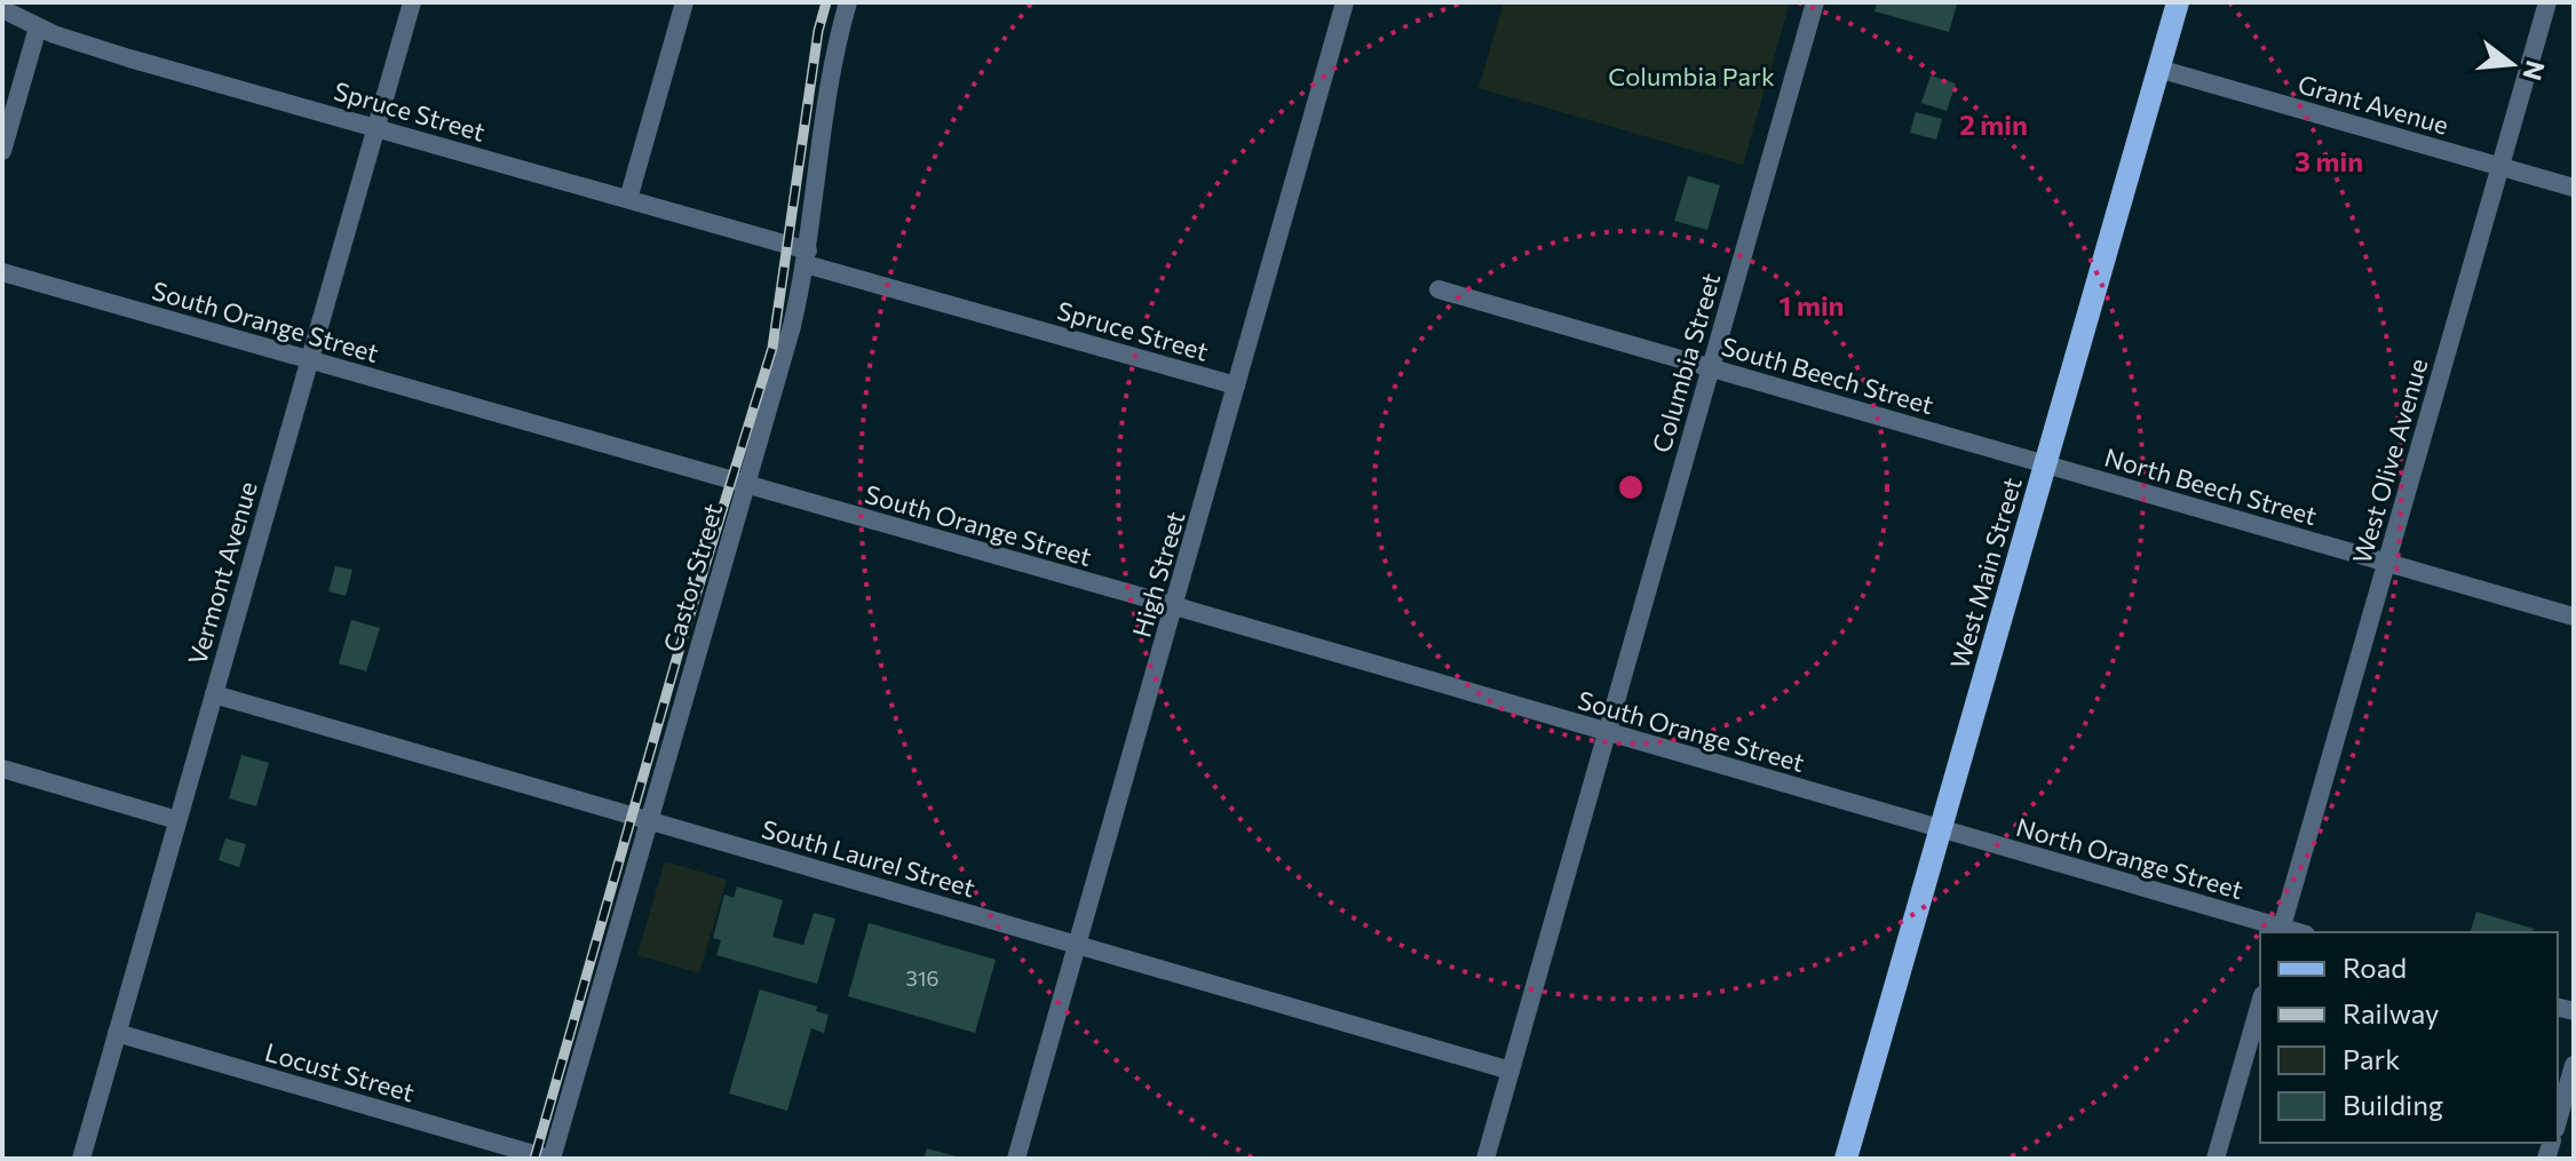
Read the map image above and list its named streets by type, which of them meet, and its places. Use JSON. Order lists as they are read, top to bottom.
{
  "streets": {
    "main road": ["West Main Street"],
    "street": [
      "Grant Avenue",
      "Spruce Street",
      "South Orange Street",
      "Columbia Street",
      "South Beech Street",
      "West Olive Avenue",
      "North Beech Street",
      "Vermont Avenue",
      "High Street",
      "Castor Street",
      "South Laurel Street",
      "North Orange Street",
      "Locust Street"
    ]
  },
  "crossings": [
    ["Grant Avenue", "West Olive Avenue"],
    ["Grant Avenue", "West Main Street"],
    ["Spruce Street", "Vermont Avenue"],
    ["Spruce Street", "High Street"],
    ["Spruce Street", "Castor Street"],
    ["South Orange Street", "Columbia Street"],
    ["South Orange Street", "Vermont Avenue"],
    ["South Orange Street", "West Main Street"],
    ["South Orange Street", "High Street"],
    ["South Orange Street", "Castor Street"],
    ["South Orange Street", "North Orange Street"],
    ["Columbia Street", "South Beech Street"],
    ["Columbia Street", "South Laurel Street"],
    ["South Beech Street", "North Beech Street"],
    ["South Beech Street", "West Main Street"],
    ["West Olive Avenue", "North Beech Street"],
    ["West Olive Avenue", "North Orange Street"],
    ["North Beech Street", "West Main Street"],
    ["Vermont Avenue", "South Laurel Street"],
    ["Vermont Avenue", "Locust Street"],
    ["West Main Street", "North Orange Street"],
    ["High Street", "South Laurel Street"],
    ["Castor Street", "South Laurel Street"],
    ["Castor Street", "Locust Street"]
  ],
  "parks": ["Columbia Park"],
  "house_numbers": ["316"],
  "legend": [
    "Road",
    "Railway",
    "Park",
    "Building"
  ],
  "north": "right",
  "rings": ["2 min", "3 min", "1 min"]
}
